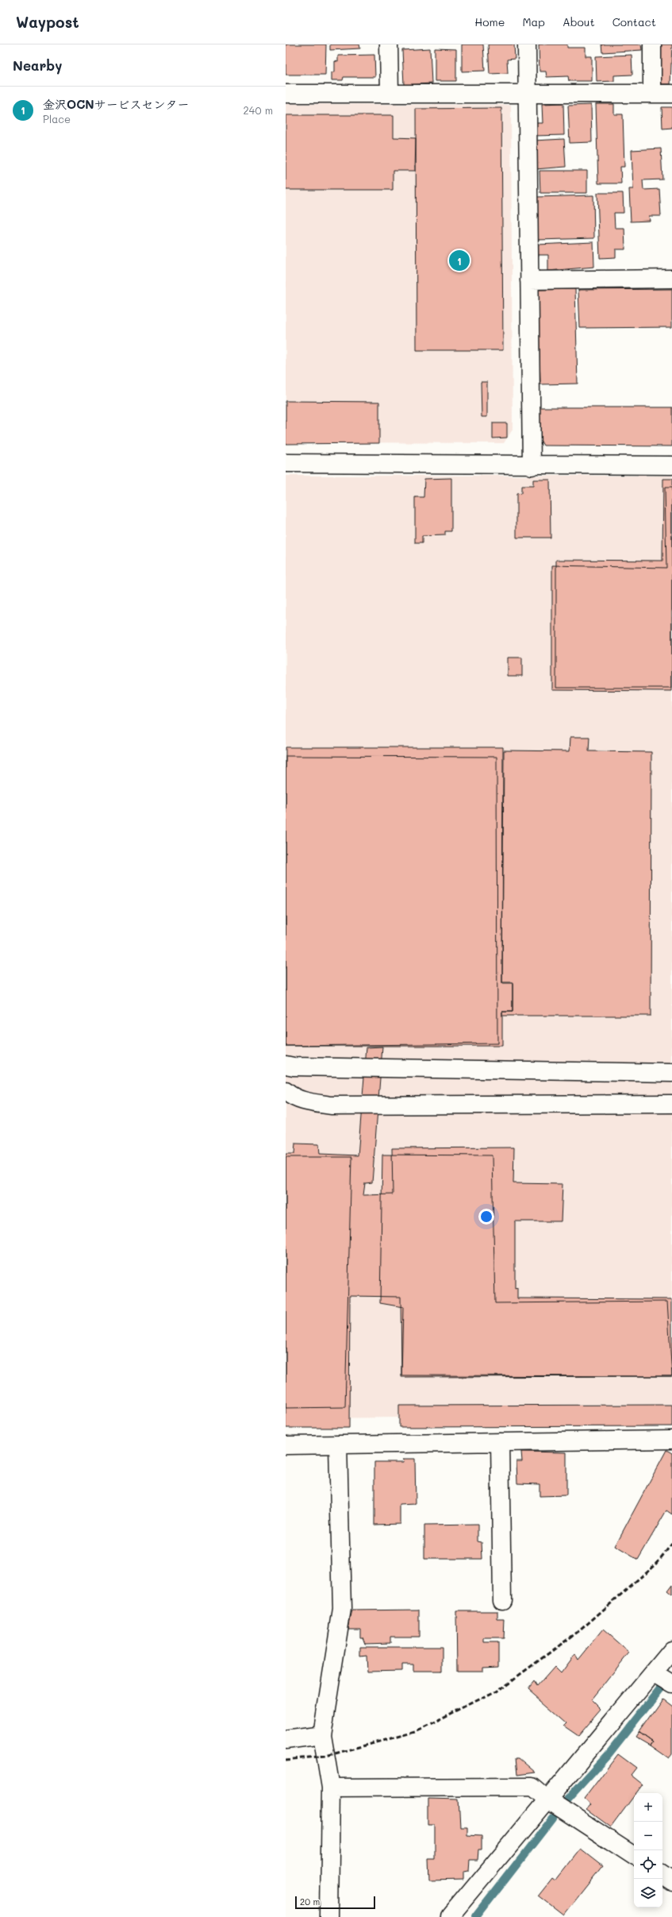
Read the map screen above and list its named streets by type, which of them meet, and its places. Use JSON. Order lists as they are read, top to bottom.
{
  "scale_bar": "20 m",
  "page": {
    "header": "Waypost",
    "nav": [
      "Home",
      "Map",
      "About",
      "Contact"
    ],
    "heading": "Nearby",
    "list": [
      {
        "mark": "1",
        "name": "金沢OCNサービスセンター",
        "note": "Place",
        "value": "240 m"
      }
    ],
    "pins": "1",
    "map_buttons": ["+", "−"],
    "scale": "20 m"
  }
}
